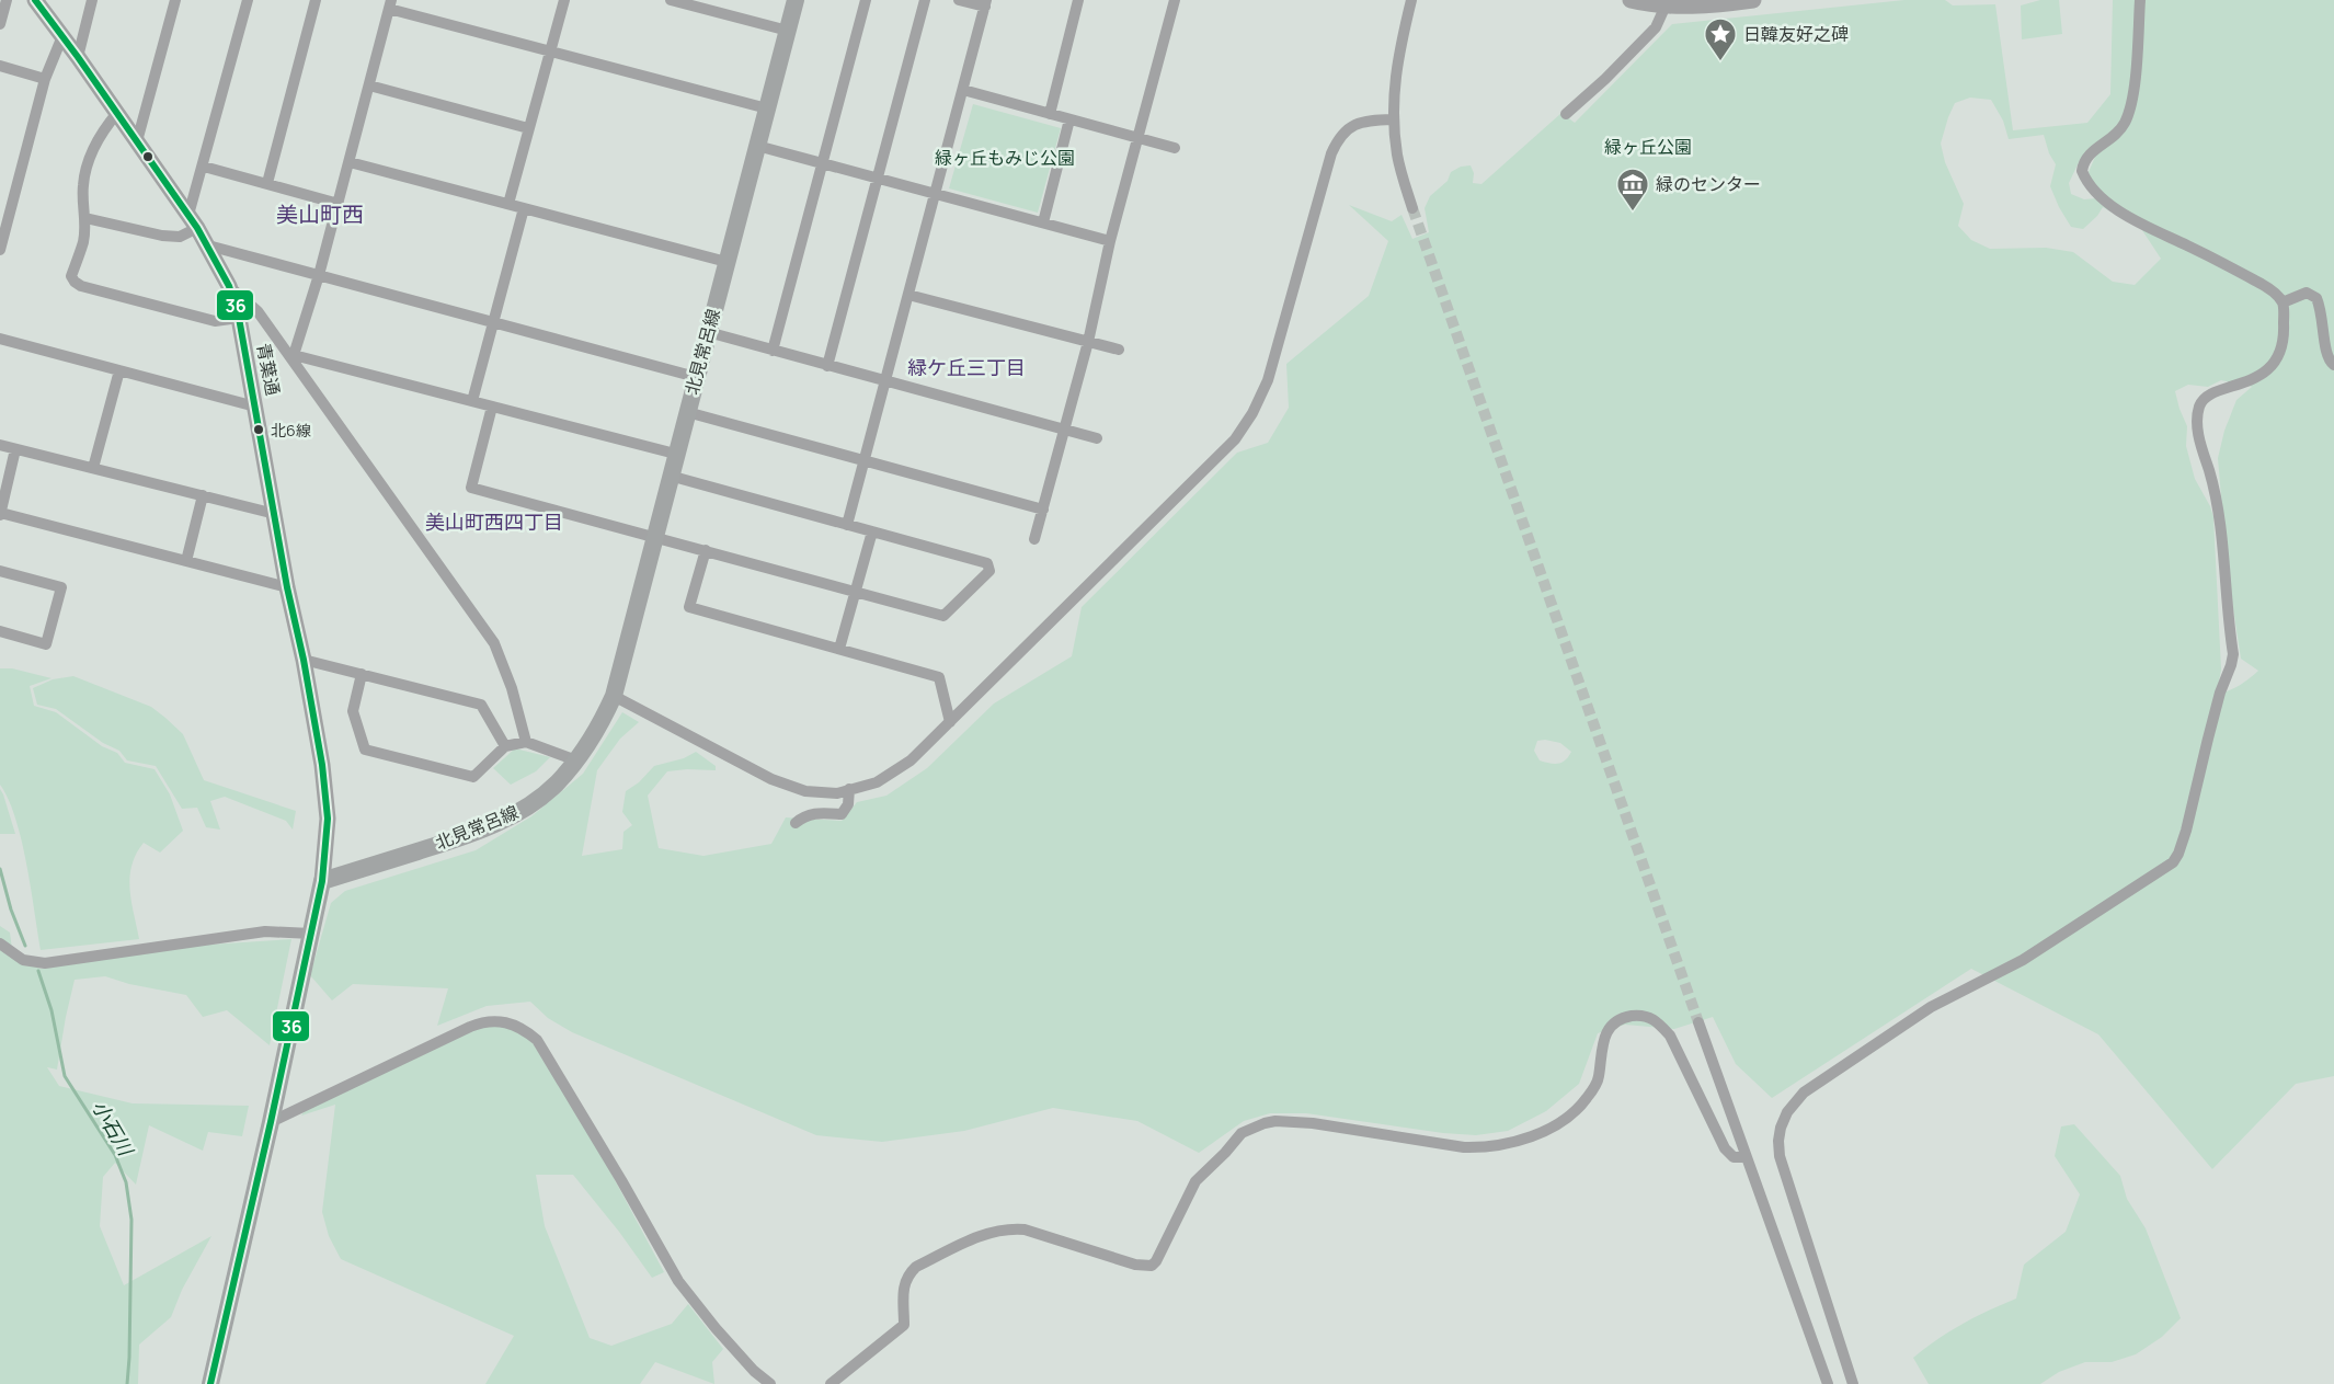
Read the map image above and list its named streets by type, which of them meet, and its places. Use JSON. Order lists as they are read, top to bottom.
{
  "streets": {
    "main road": ["北見常呂線"],
    "street": ["青葉通"]
  },
  "crossings": [
    ["北見常呂線", "青葉通"]
  ],
  "districts": ["美山町西", "緑ケ丘三丁目", "美山町西四丁目"],
  "water": ["小石川"],
  "parks": ["緑ヶ丘公園", "緑ヶ丘もみじ公園"],
  "places": {
    "place": ["日韓友好之碑"],
    "museum": ["緑のセンター"],
    "other": ["北6線"]
  },
  "lines": ["transit line 36"]
}
